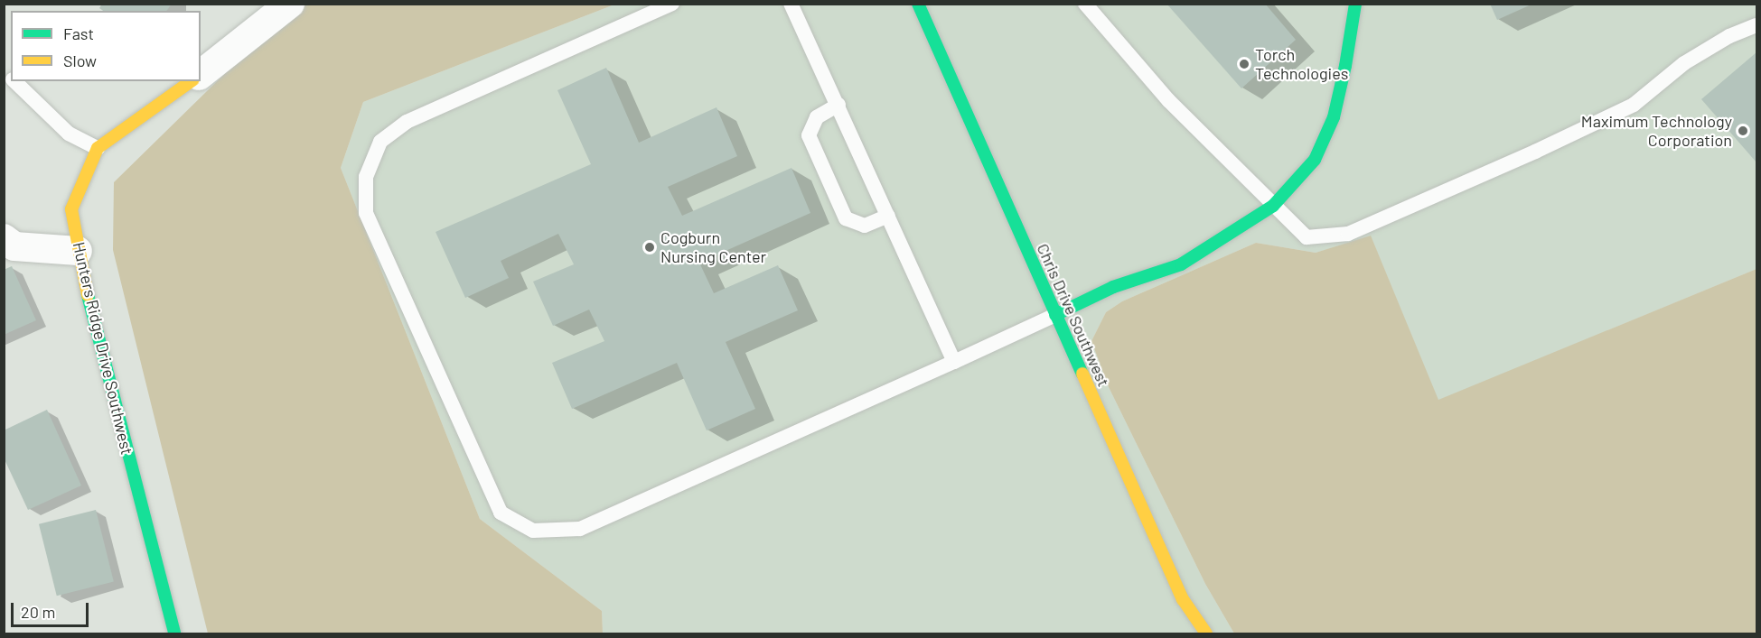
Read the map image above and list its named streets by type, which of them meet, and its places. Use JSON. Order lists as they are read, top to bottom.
{
  "streets": {
    "street": ["Chris Drive Southwest", "Hunters Ridge Drive Southwest"]
  },
  "places": ["Torch Technologies", "Maximum Technology Corporation", "Cogburn Nursing Center"],
  "legend": ["Fast", "Slow"],
  "scale_bar": "20 m"
}
